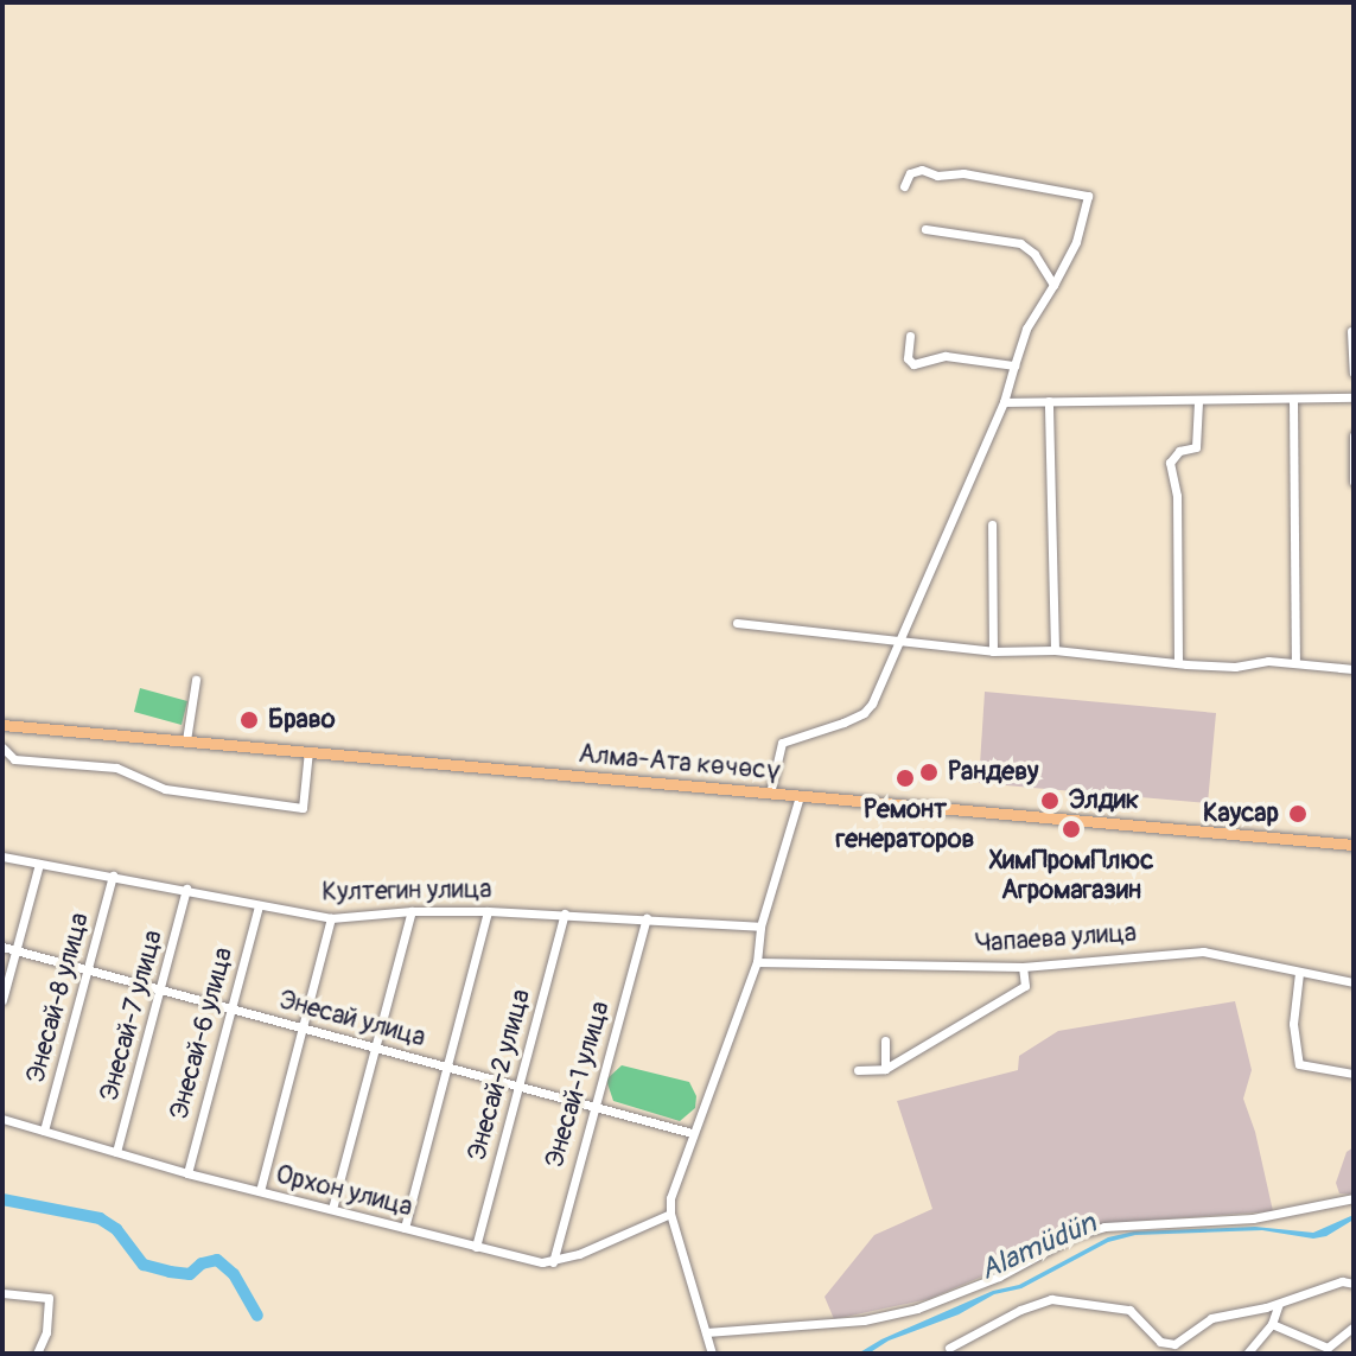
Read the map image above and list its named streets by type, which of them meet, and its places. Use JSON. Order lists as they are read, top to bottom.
{
  "streets": {
    "main road": ["Алма-Ата көчөсү"],
    "street": [
      "Култегин улица",
      "Чапаева улица",
      "Энесай-8 улица",
      "Энесай-7 улица",
      "Энесай улица",
      "Энесай-6 улица",
      "Энесай-2 улица",
      "Энесай-1 улица",
      "Орхон улица"
    ]
  },
  "crossings": [
    ["Култегин улица", "Энесай-8 улица"],
    ["Култегин улица", "Энесай-7 улица"],
    ["Култегин улица", "Энесай-6 улица"],
    ["Култегин улица", "Энесай-2 улица"],
    ["Култегин улица", "Энесай-1 улица"],
    ["Энесай-8 улица", "Энесай улица"],
    ["Энесай-8 улица", "Орхон улица"],
    ["Энесай-7 улица", "Энесай улица"],
    ["Энесай-7 улица", "Орхон улица"],
    ["Энесай улица", "Энесай-6 улица"],
    ["Энесай улица", "Энесай-2 улица"],
    ["Энесай улица", "Энесай-1 улица"],
    ["Энесай-6 улица", "Орхон улица"],
    ["Энесай-2 улица", "Орхон улица"],
    ["Энесай-1 улица", "Орхон улица"]
  ],
  "water": ["Alamüdün"],
  "places": [
    "Браво",
    "Рандеву",
    "Ремонт генераторов",
    "Элдик",
    "Каусар",
    "ХимПромПлюс Агромагазин"
  ]
}
